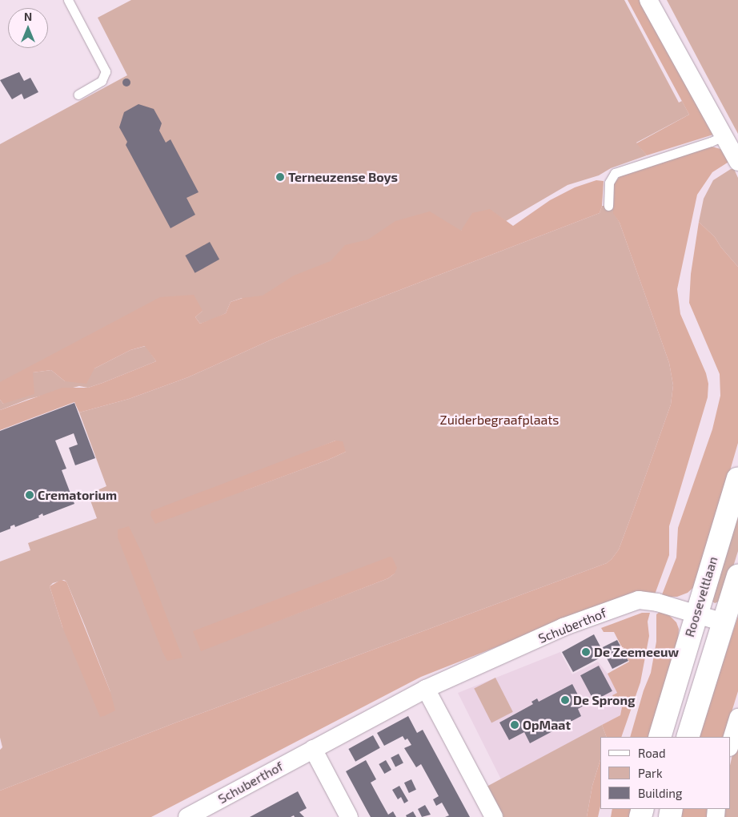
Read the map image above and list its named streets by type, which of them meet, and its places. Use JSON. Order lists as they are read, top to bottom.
{
  "streets": {
    "main road": ["Rooseveltlaan"],
    "street": ["Schuberthof"]
  },
  "crossings": [
    ["Rooseveltlaan", "Schuberthof"]
  ],
  "parks": ["Zuiderbegraafplaats"],
  "places": [
    "Terneuzense Boys",
    "Crematorium",
    "De Zeemeeuw",
    "De Sprong",
    "OpMaat"
  ],
  "legend": ["Road", "Park", "Building"],
  "north": "top"
}
